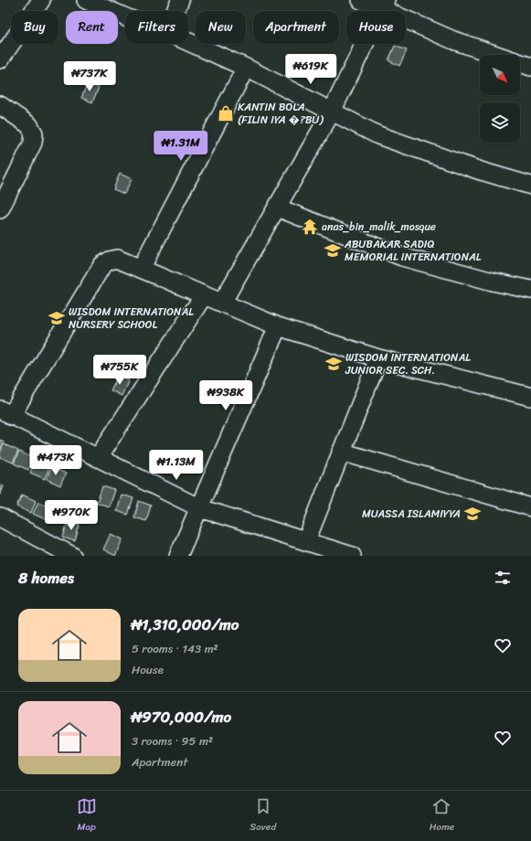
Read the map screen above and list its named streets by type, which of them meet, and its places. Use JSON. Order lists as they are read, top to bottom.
{
  "places": {
    "shop": ["KANTIN BOLA (FILIN IYA �?BU)"],
    "temple": ["anas_bin_malik_mosque"],
    "school or university": [
      "ABUBAKAR SADIQ MEMORIAL INTERNATIONAL",
      "WISDOM INTERNATIONAL NURSERY SCHOOL",
      "WISDOM INTERNATIONAL JUNIOR SEC. SCH.",
      "MUASSA ISLAMIYYA"
    ]
  },
  "north": "bottom right",
  "page": {
    "chip": [
      "Buy",
      "Rent",
      "Filters",
      "New",
      "Apartment",
      "House"
    ],
    "price": [
      "₦619K",
      "₦737K",
      "₦1.31M",
      "₦755K",
      "₦938K",
      "₦473K",
      "₦1.13M",
      "₦970K"
    ],
    "heading": "8 homes",
    "list": [
      {
        "name": "₦1,310,000/mo",
        "note": "5 rooms · 143 m² · House"
      },
      {
        "name": "₦970,000/mo",
        "note": "3 rooms · 95 m² · Apartment"
      }
    ],
    "tabs": ["Map", "Saved", "Home"]
  }
}
